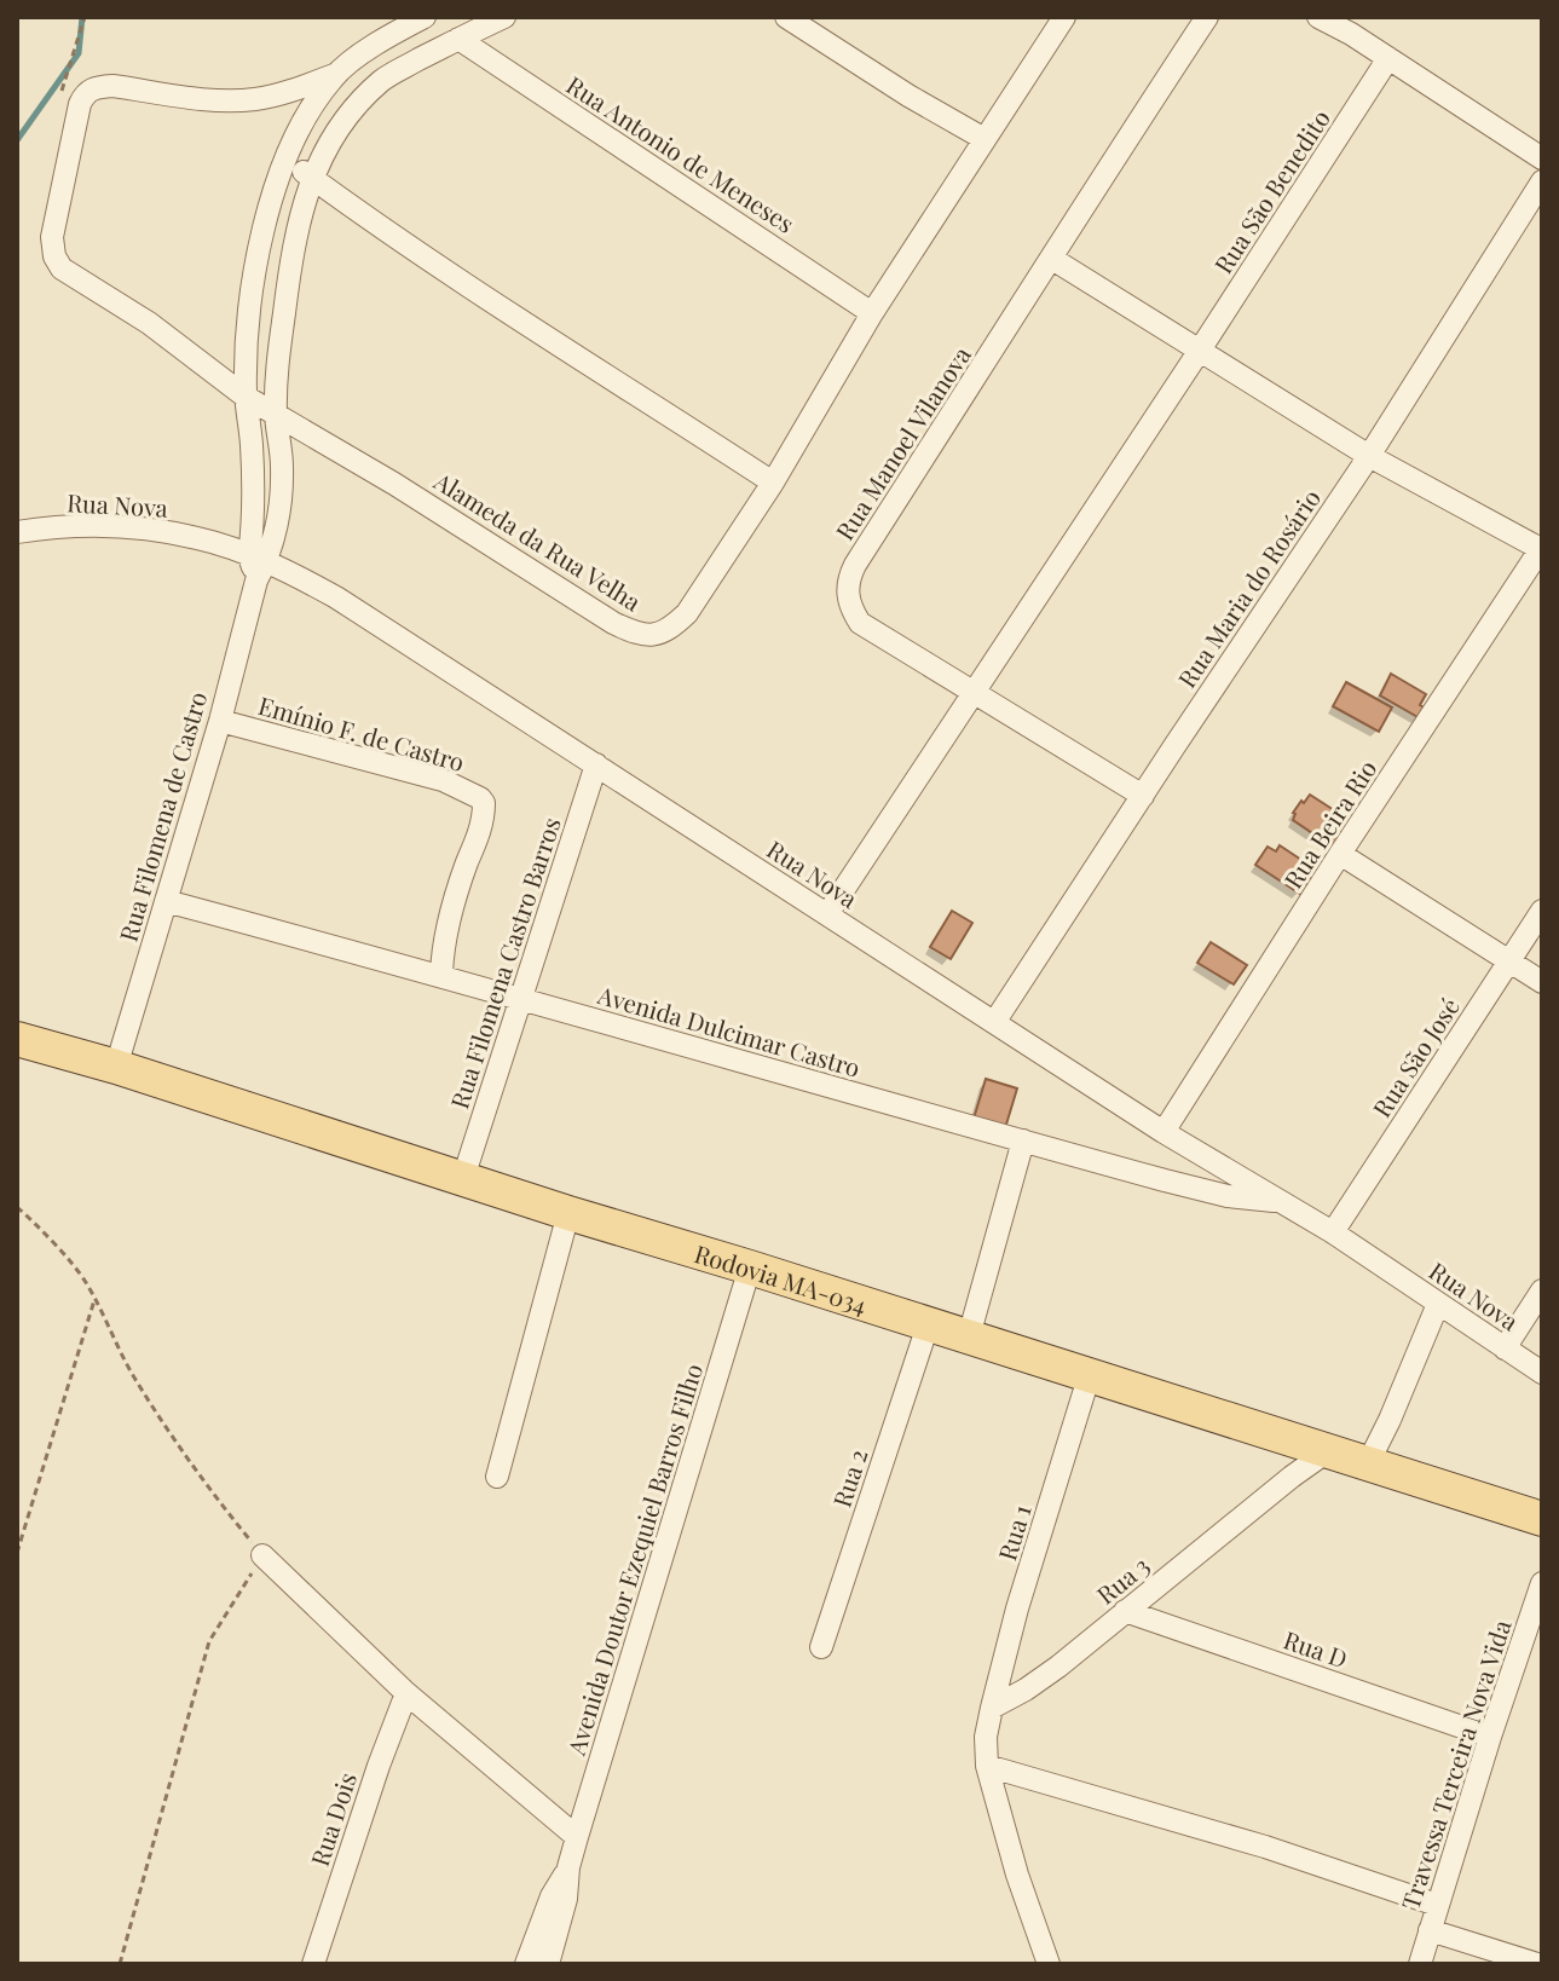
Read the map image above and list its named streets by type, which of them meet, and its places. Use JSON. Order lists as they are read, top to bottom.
{
  "streets": {
    "main road": ["Rodovia MA-034"],
    "street": [
      "Rua Antonio de Meneses",
      "Rua São Benedito",
      "Rua Manoel Vilanova",
      "Rua Nova",
      "Alameda da Rua Velha",
      "Rua Maria do Rosário",
      "Emínio F. de Castro",
      "Rua Filomena de Castro",
      "Rua Beira Rio",
      "Rua Filomena Castro Barros",
      "Avenida Dulcimar Castro",
      "Rua São José",
      "Rua 2",
      "Rua 1",
      "Avenida Doutor Ezequiel Barros Filho",
      "Rua 3",
      "Rua D",
      "Travessa Terceira Nova Vida",
      "Rua Dois"
    ]
  },
  "crossings": [
    ["Rua Antonio de Meneses", "Alameda da Rua Velha"],
    ["Rua São Benedito", "Rua Manoel Vilanova"],
    ["Rua São Benedito", "Rua Nova"],
    ["Rua Manoel Vilanova", "Rua Maria do Rosário"],
    ["Rua Nova", "Rua Maria do Rosário"],
    ["Rua Nova", "Rua Filomena de Castro"],
    ["Rua Nova", "Rua Beira Rio"],
    ["Rua Nova", "Rua Filomena Castro Barros"],
    ["Rua Nova", "Avenida Dulcimar Castro"],
    ["Rua Nova", "Rua São José"],
    ["Emínio F. de Castro", "Rua Filomena de Castro"],
    ["Emínio F. de Castro", "Avenida Dulcimar Castro"],
    ["Rua Filomena de Castro", "Avenida Dulcimar Castro"],
    ["Rua Filomena de Castro", "Rodovia MA-034"],
    ["Rua Filomena Castro Barros", "Avenida Dulcimar Castro"],
    ["Rua Filomena Castro Barros", "Rodovia MA-034"],
    ["Rodovia MA-034", "Rua 2"],
    ["Rodovia MA-034", "Rua 1"],
    ["Rodovia MA-034", "Avenida Doutor Ezequiel Barros Filho"],
    ["Rodovia MA-034", "Rua 3"],
    ["Rua 1", "Rua 3"],
    ["Rua 3", "Rua D"],
    ["Rua D", "Travessa Terceira Nova Vida"]
  ]
}
